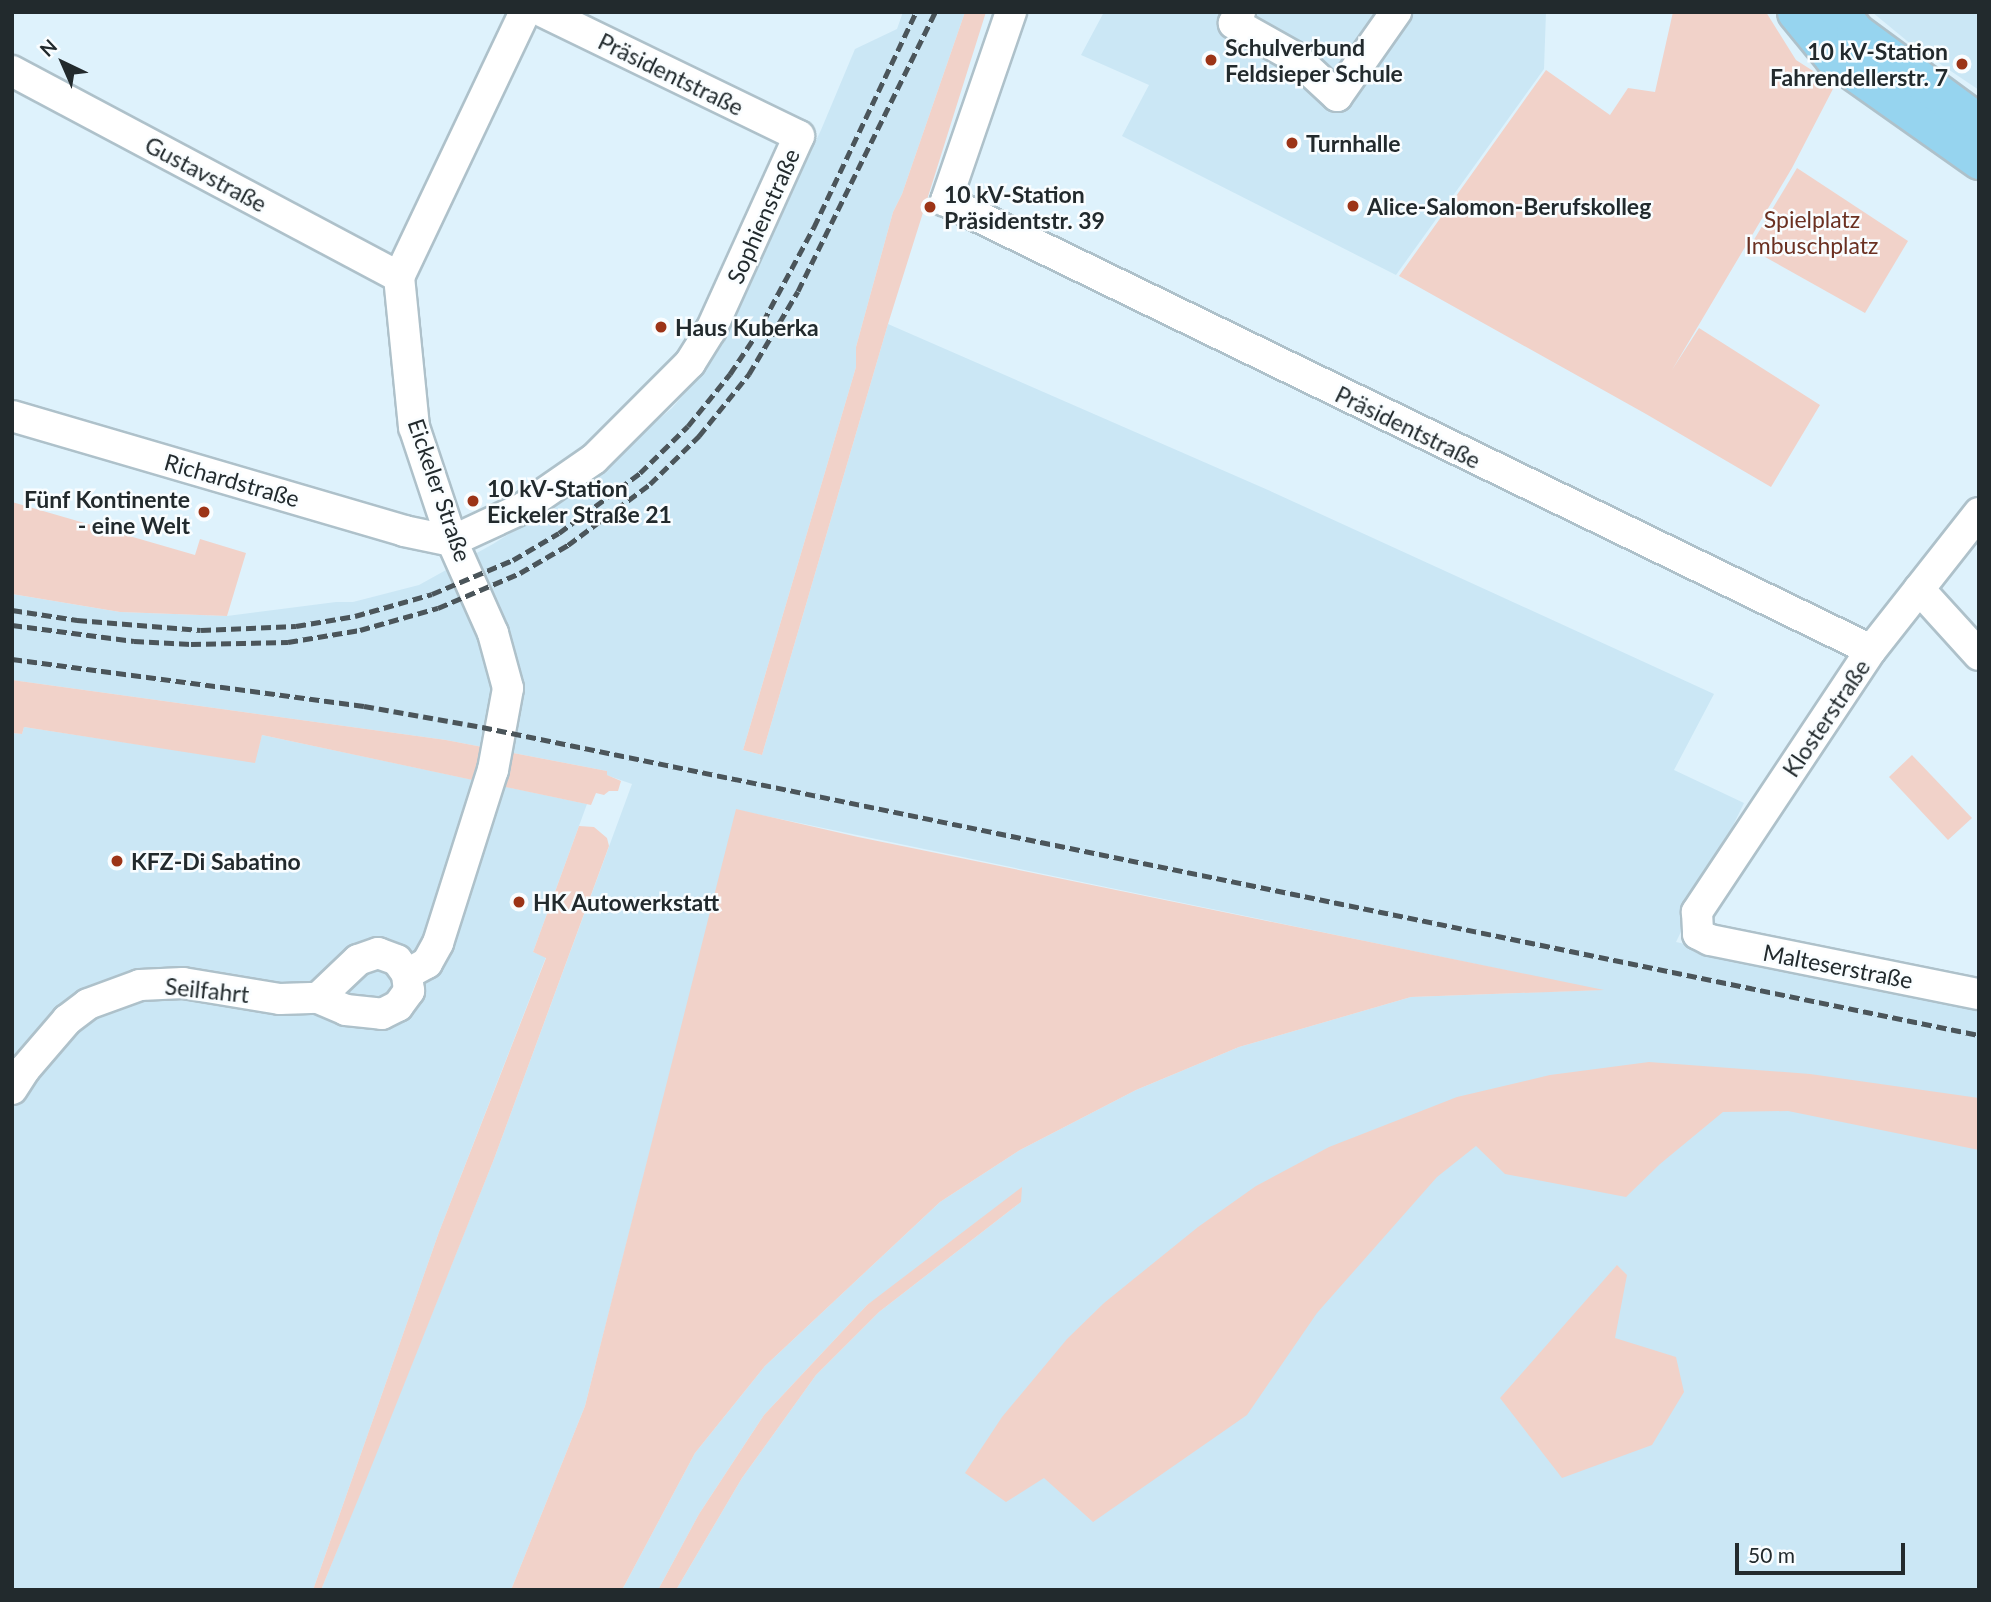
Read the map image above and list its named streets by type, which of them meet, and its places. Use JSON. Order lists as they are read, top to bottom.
{
  "streets": {
    "street": [
      "Präsidentstraße",
      "Gustavstraße",
      "Sophienstraße",
      "Richardstraße",
      "Eickeler Straße",
      "Klosterstraße",
      "Malteserstraße",
      "Seilfahrt"
    ]
  },
  "crossings": [
    ["Präsidentstraße", "Sophienstraße"],
    ["Präsidentstraße", "Klosterstraße"],
    ["Gustavstraße", "Eickeler Straße"],
    ["Sophienstraße", "Richardstraße"],
    ["Sophienstraße", "Eickeler Straße"],
    ["Richardstraße", "Eickeler Straße"],
    ["Eickeler Straße", "Seilfahrt"],
    ["Klosterstraße", "Malteserstraße"]
  ],
  "parks": ["Spielplatz Imbuschplatz"],
  "places": [
    "Schulverbund Feldsieper Schule",
    "10 kV-Station Fahrendellerstr. 7",
    "Turnhalle",
    "Alice-Salomon-Berufskolleg",
    "10 kV-Station Präsidentstr. 39",
    "Haus Kuberka",
    "10 kV-Station Eickeler Straße 21",
    "Fünf Kontinente - eine Welt",
    "KFZ-Di Sabatino",
    "HK Autowerkstatt"
  ],
  "scale_bar": "50 m",
  "north": "top left"
}
